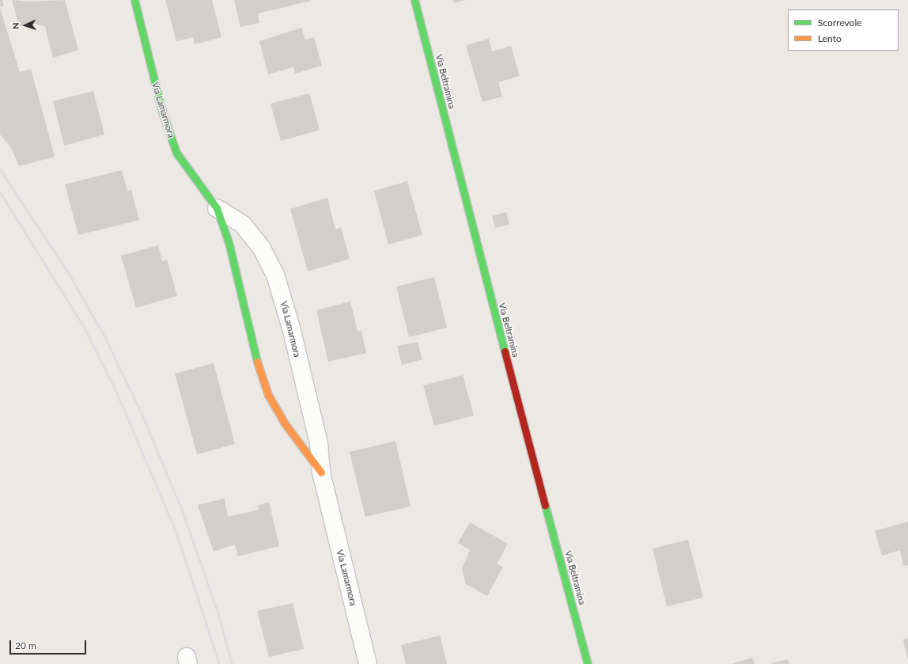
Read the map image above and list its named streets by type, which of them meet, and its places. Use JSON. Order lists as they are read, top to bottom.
{
  "streets": {
    "street": ["Via Beltramina", "Via Lamarmora"]
  },
  "legend": ["Scorrevole", "Lento"],
  "scale_bar": "20 m",
  "north": "left"
}
